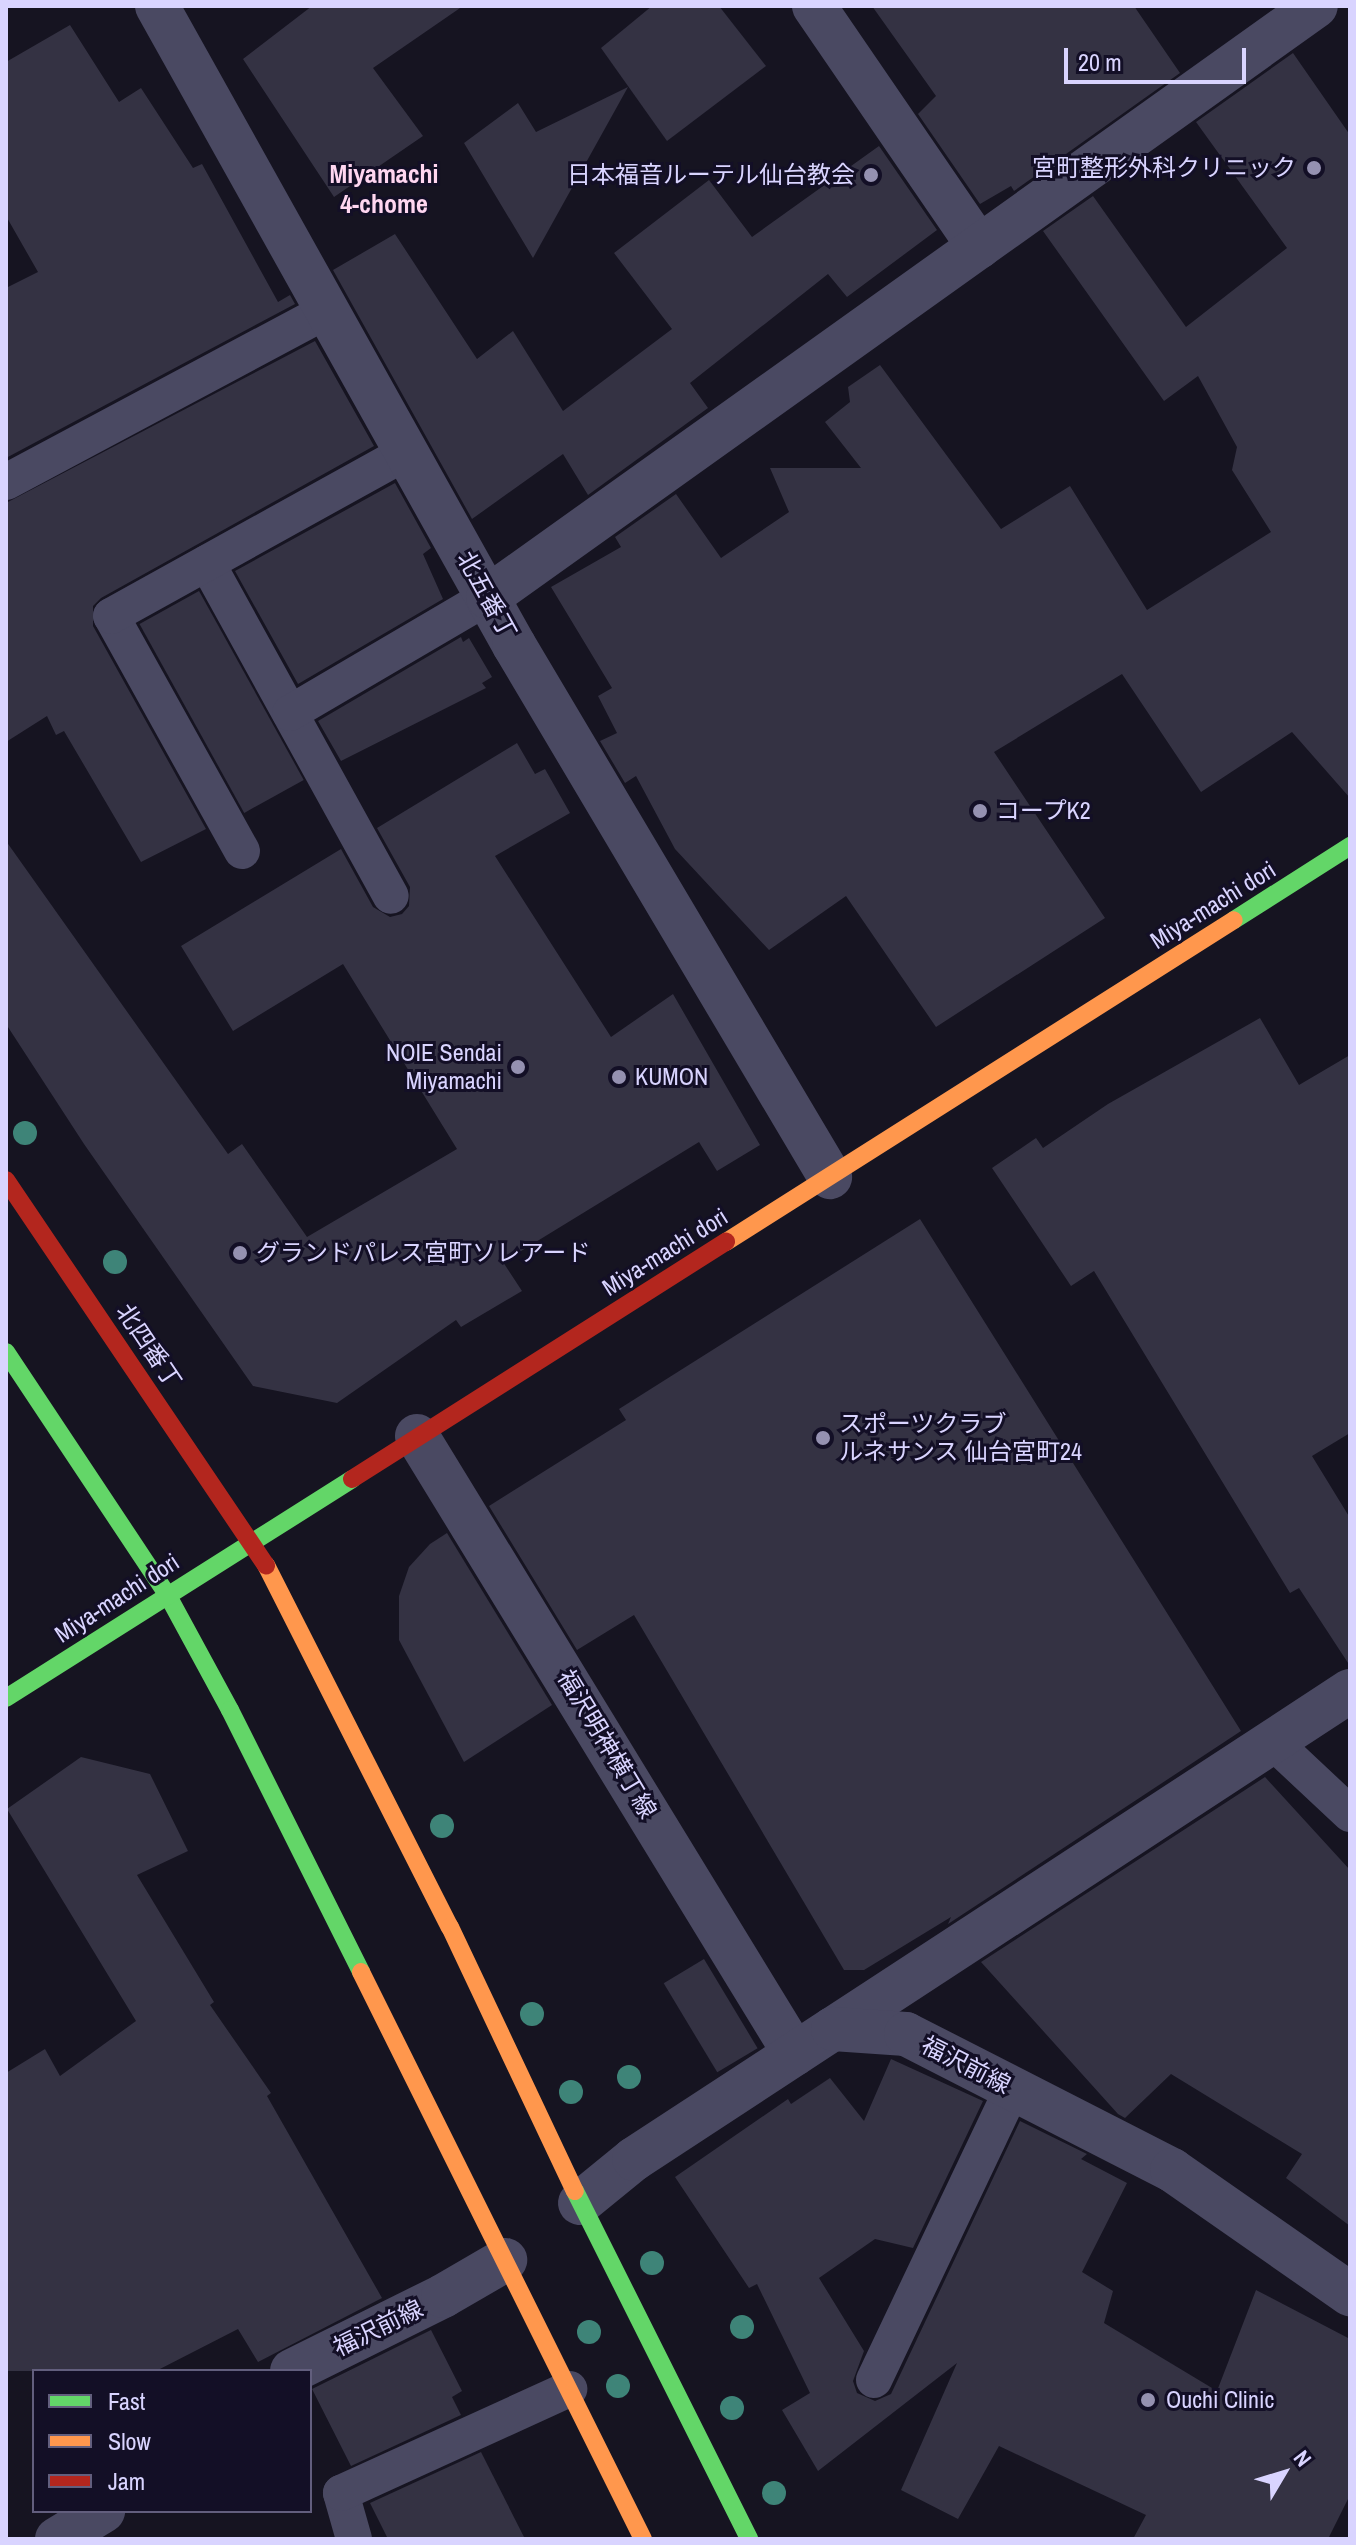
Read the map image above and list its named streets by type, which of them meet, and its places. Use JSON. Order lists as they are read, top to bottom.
{
  "streets": {
    "street": [
      "北五番丁",
      "Miya-machi dori",
      "北四番丁",
      "福沢明神横丁線",
      "福沢前線"
    ]
  },
  "crossings": [
    ["北五番丁", "Miya-machi dori"],
    ["Miya-machi dori", "北四番丁"],
    ["Miya-machi dori", "福沢明神横丁線"]
  ],
  "districts": ["Miyamachi 4-chome"],
  "places": [
    "宮町整形外科クリニック",
    "日本福音ルーテル仙台教会",
    "コープK2",
    "NOIE Sendai Miyamachi",
    "KUMON",
    "グランドパレス宮町ソレアード",
    "スポーツクラブ ルネサンス 仙台宮町24",
    "Ouchi Clinic"
  ],
  "legend": ["Fast", "Slow", "Jam"],
  "scale_bar": "20 m",
  "north": "top right"
}
